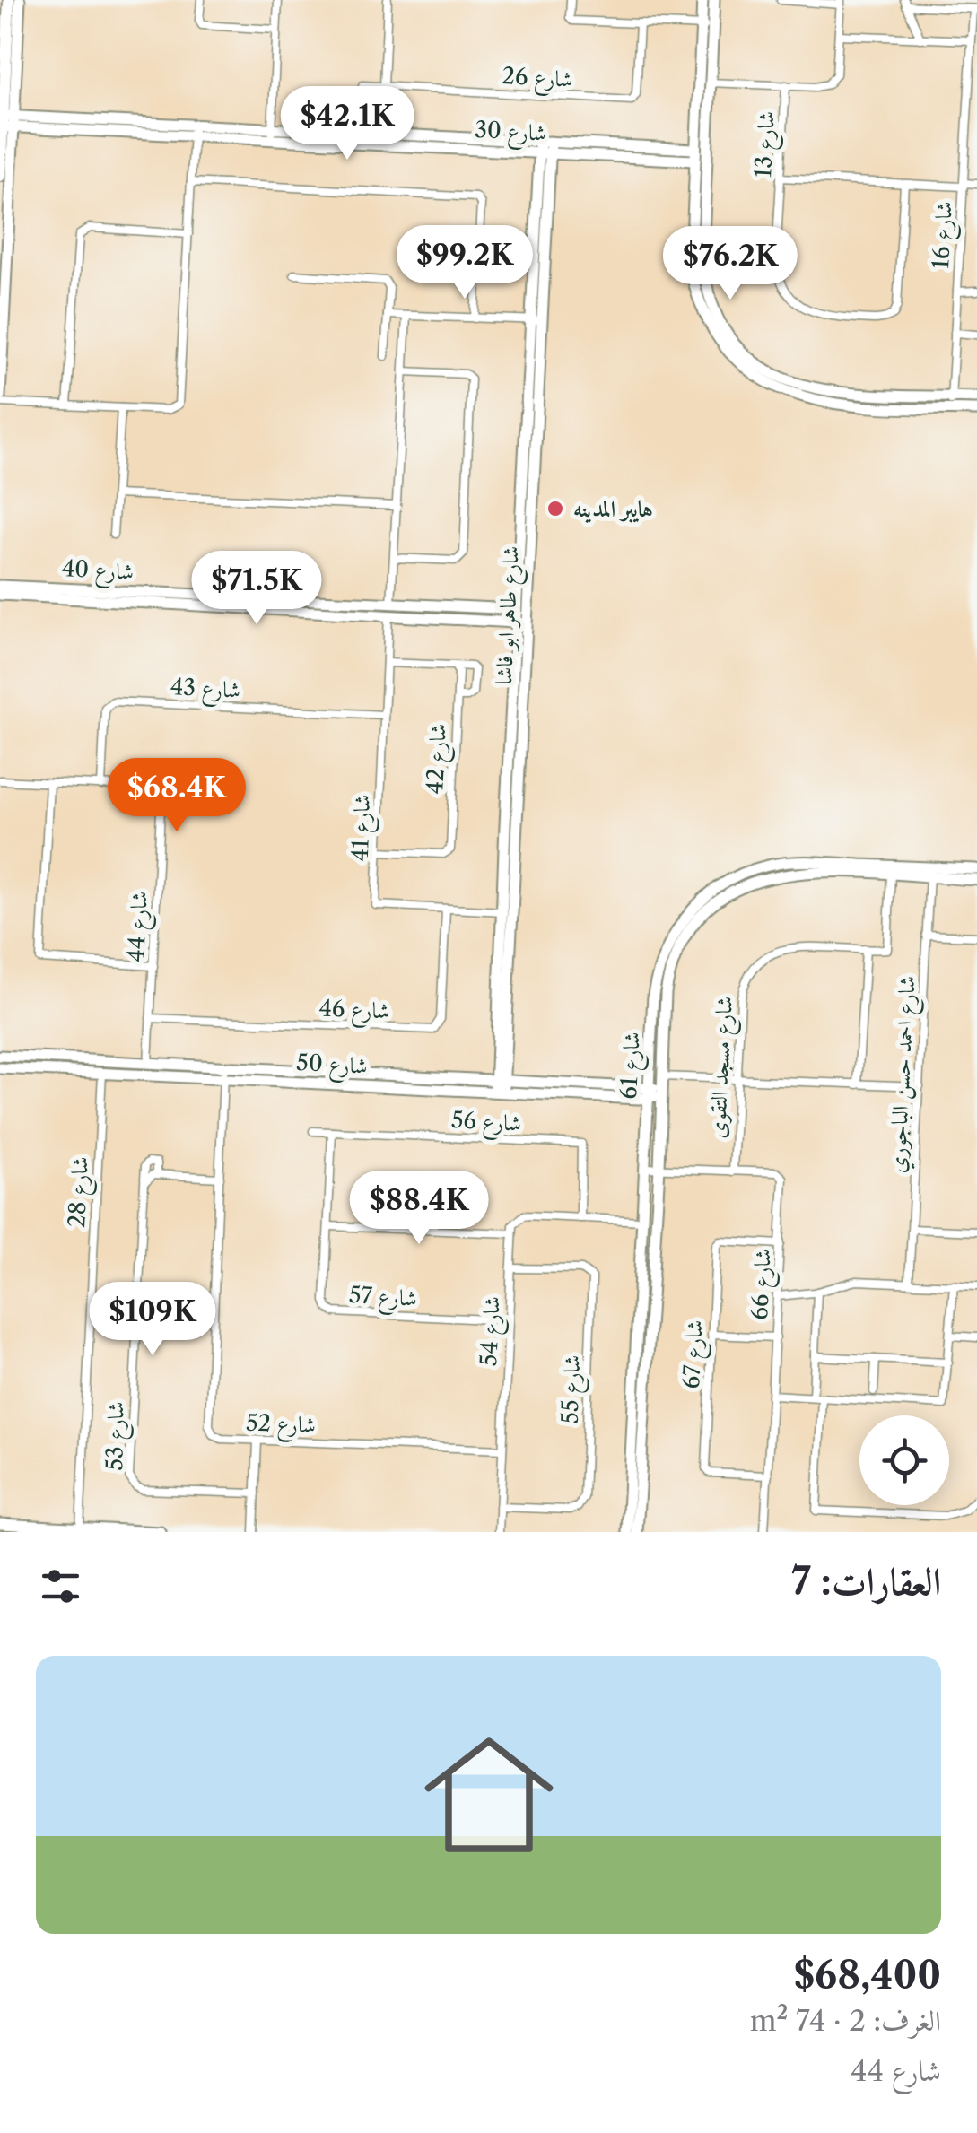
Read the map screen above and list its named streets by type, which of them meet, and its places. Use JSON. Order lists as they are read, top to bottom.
{
  "streets": {
    "street": [
      "شارع 26",
      "شارع 30",
      "شارع 13",
      "شارع 16",
      "شارع 40",
      "شارع طاهر ابو فاشا",
      "شارع 43",
      "شارع 42",
      "شارع 41",
      "شارع 44",
      "شارع 46",
      "شارع 50",
      "شارع 61",
      "شارع مسجد التقوى",
      "شارع احمد حسن الباجوري",
      "شارع 56",
      "شارع 28",
      "شارع 66",
      "شارع 57",
      "شارع 54",
      "شارع 67",
      "شارع 55",
      "شارع 52",
      "شارع 53"
    ]
  },
  "crossings": [
    ["شارع 30", "شارع طاهر ابو فاشا"],
    ["شارع 40", "شارع طاهر ابو فاشا"],
    ["شارع 40", "شارع 41"],
    ["شارع طاهر ابو فاشا", "شارع 41"],
    ["شارع طاهر ابو فاشا", "شارع 50"],
    ["شارع 43", "شارع 41"],
    ["شارع 43", "شارع 44"],
    ["شارع 42", "شارع 41"],
    ["شارع 41", "شارع 46"],
    ["شارع 44", "شارع 46"],
    ["شارع 44", "شارع 50"],
    ["شارع 50", "شارع 61"],
    ["شارع 50", "شارع 28"],
    ["شارع 50", "شارع 52"],
    ["شارع 61", "شارع احمد حسن الباجوري"],
    ["شارع 61", "شارع 66"],
    ["شارع مسجد التقوى", "شارع 66"],
    ["شارع 56", "شارع 57"],
    ["شارع 66", "شارع 67"],
    ["شارع 57", "شارع 54"],
    ["شارع 54", "شارع 55"],
    ["شارع 54", "شارع 52"]
  ],
  "places": ["هايبر المدينه"],
  "page": {
    "price": [
      "$42.1K",
      "$99.2K",
      "$76.2K",
      "$71.5K",
      "$68.4K",
      "$88.4K",
      "$109K"
    ],
    "heading": "العقارات: 7",
    "list": [
      {
        "name": "$68,400",
        "note": "الغرف: 2 · 74 m² · شارع 44"
      }
    ]
  }
}
